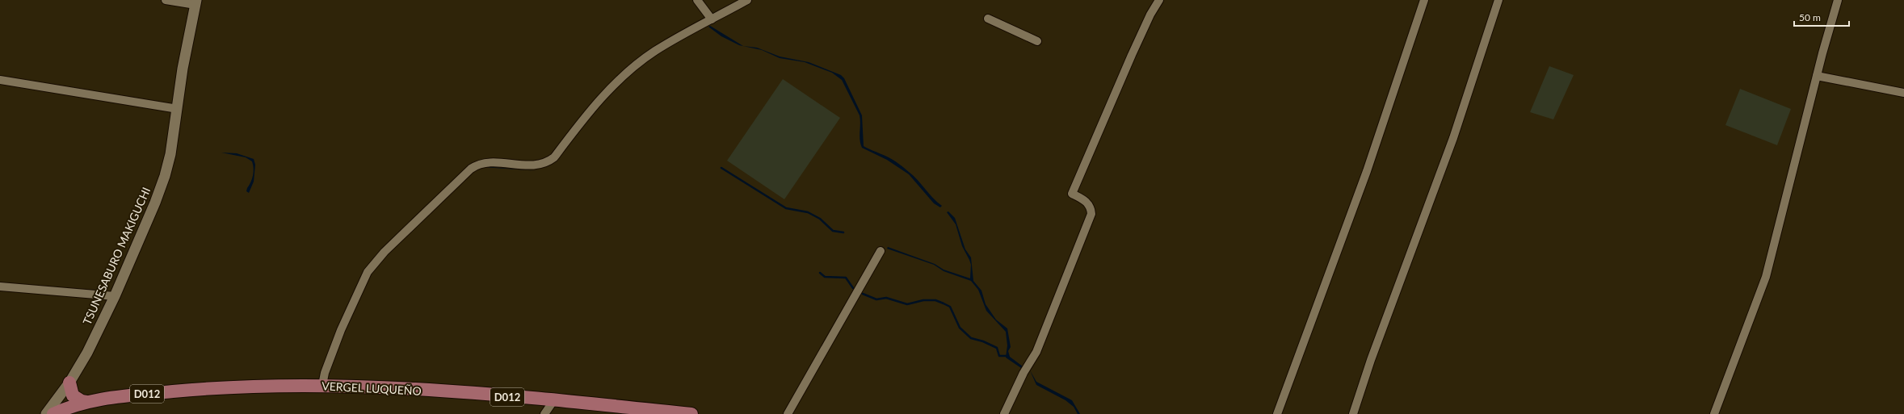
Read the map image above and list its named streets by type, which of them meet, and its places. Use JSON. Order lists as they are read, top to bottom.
{
  "streets": {
    "main road": ["VERGEL LUQUEÑO", "D012"],
    "street": ["TSUNESABURO MAKIGUCHI"]
  },
  "scale_bar": "50 m"
}
